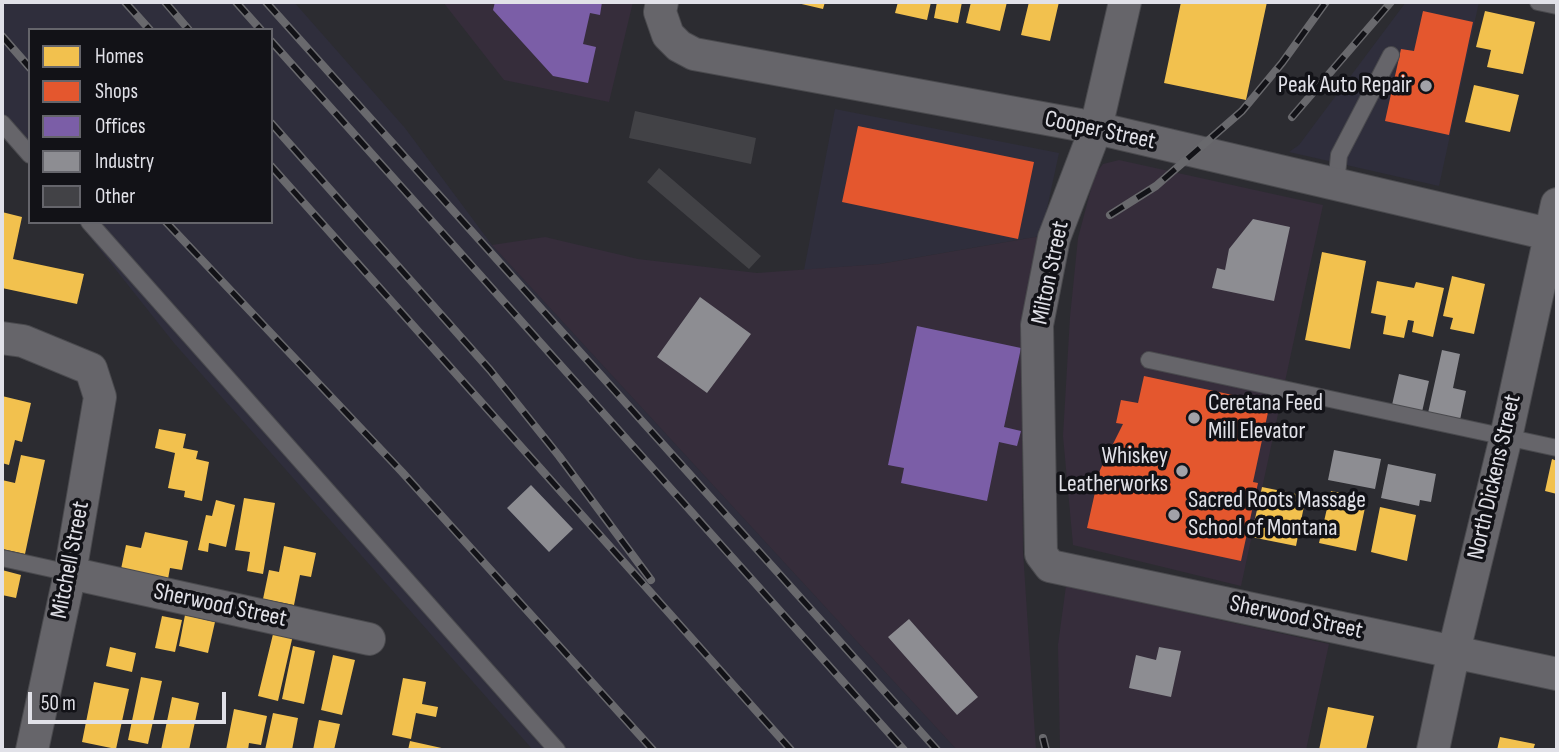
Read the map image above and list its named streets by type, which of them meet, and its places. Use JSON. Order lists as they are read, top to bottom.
{
  "streets": {
    "street": [
      "Cooper Street",
      "Milton Street",
      "North Dickens Street",
      "Mitchell Street",
      "Sherwood Street"
    ]
  },
  "crossings": [
    ["Cooper Street", "Milton Street"],
    ["Cooper Street", "North Dickens Street"],
    ["Milton Street", "Sherwood Street"],
    ["North Dickens Street", "Sherwood Street"],
    ["Mitchell Street", "Sherwood Street"]
  ],
  "places": [
    "Peak Auto Repair",
    "Ceretana Feed Mill Elevator",
    "Whiskey Leatherworks",
    "Sacred Roots Massage School of Montana"
  ],
  "legend": [
    "Homes",
    "Shops",
    "Offices",
    "Industry",
    "Other"
  ],
  "scale_bar": "50 m"
}
